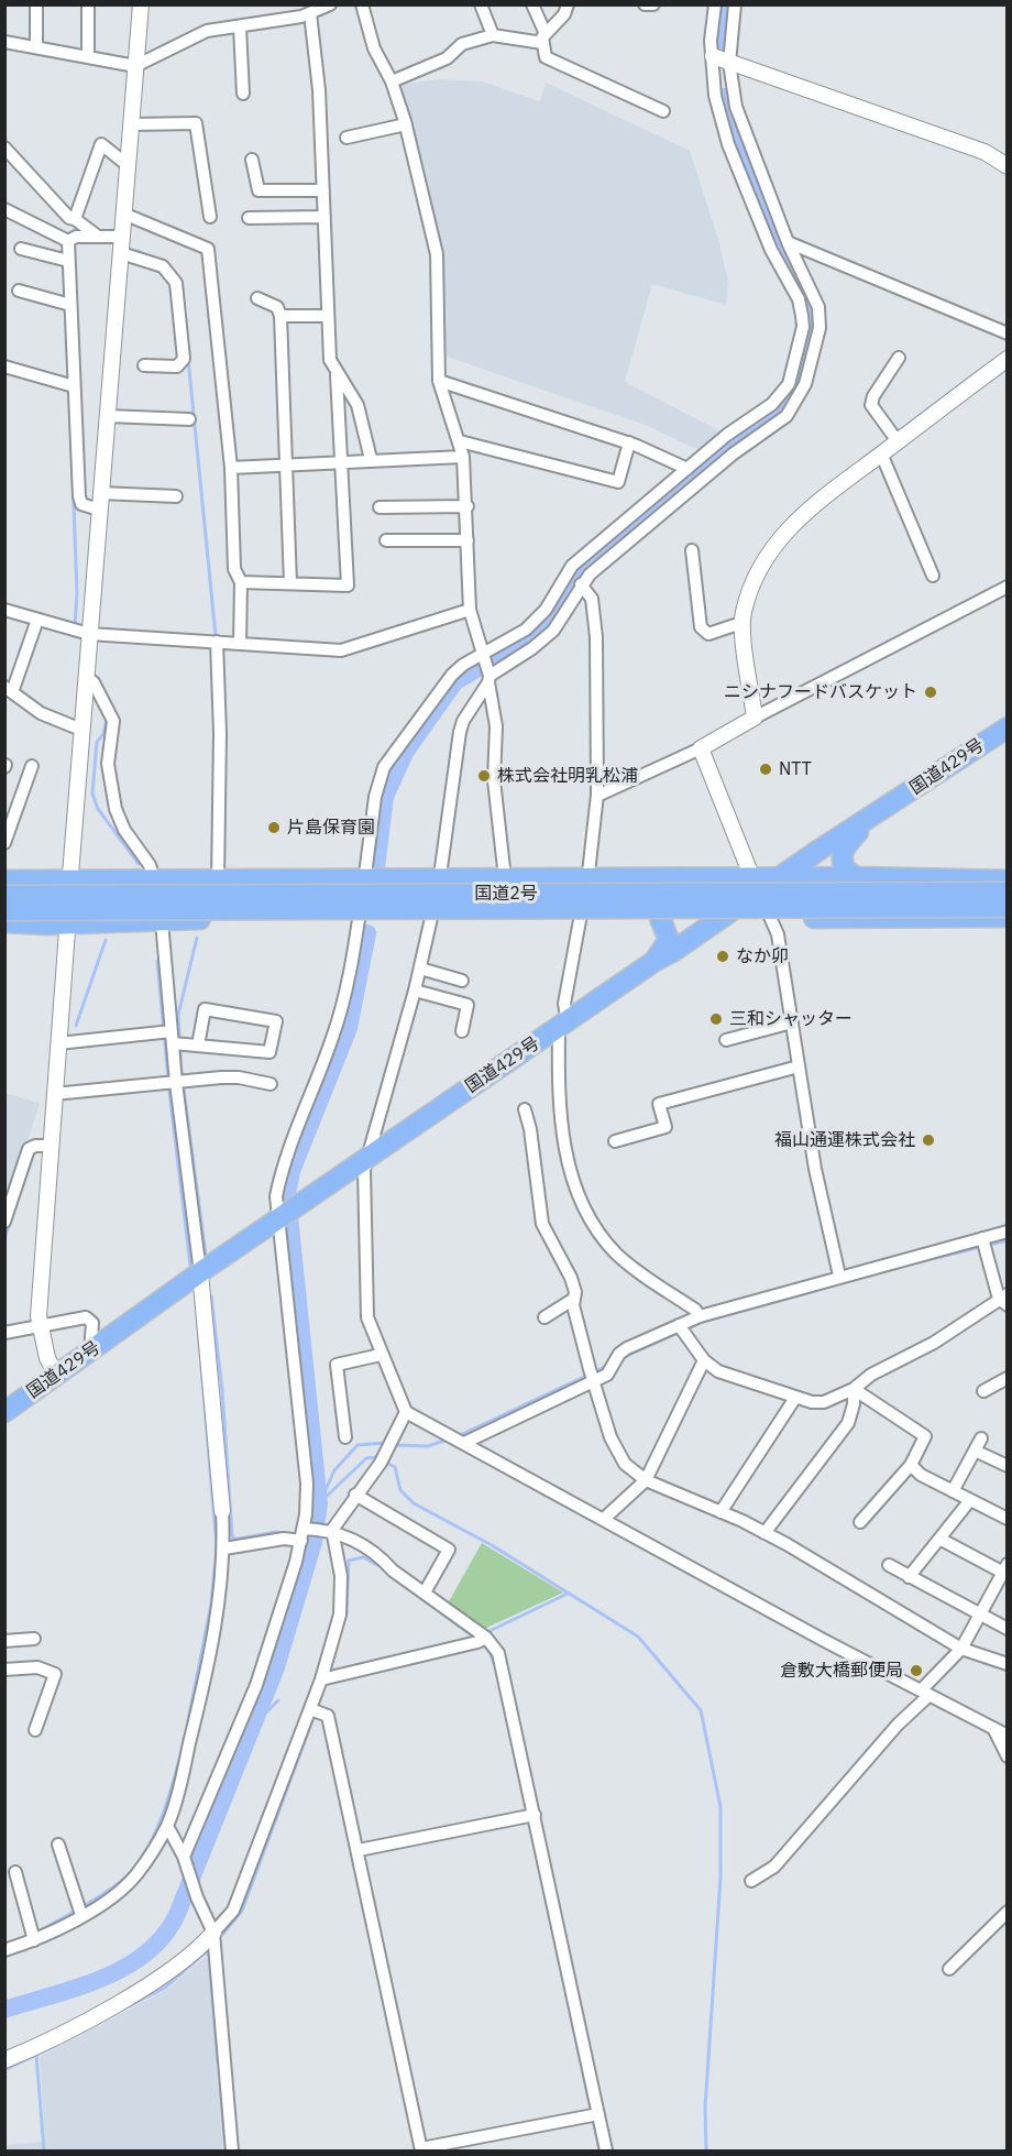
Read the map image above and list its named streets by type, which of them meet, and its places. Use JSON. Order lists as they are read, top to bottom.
{
  "streets": {
    "highway": ["国道429号", "国道2号"]
  },
  "places": [
    "ニシナフードバスケット",
    "NTT",
    "株式会社明乳松浦",
    "片島保育園",
    "なか卯",
    "三和シャッター",
    "福山通運株式会社",
    "倉敷大橋郵便局"
  ]
}
